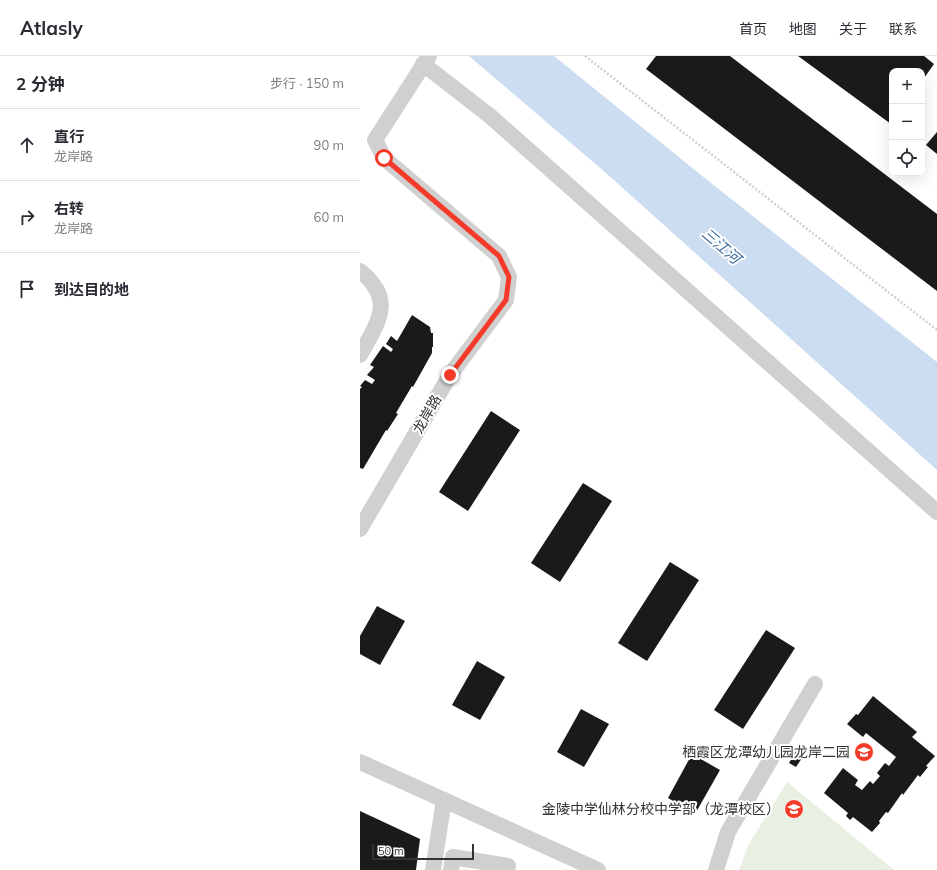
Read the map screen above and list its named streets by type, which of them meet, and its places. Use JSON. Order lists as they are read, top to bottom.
{
  "streets": {
    "street": ["龙岸路"]
  },
  "water": ["三江河"],
  "places": {
    "school or university": ["栖霞区龙潭幼儿园龙岸二园", "金陵中学仙林分校中学部（龙潭校区）"]
  },
  "scale_bar": "50 m",
  "page": {
    "header": "Atlasly",
    "nav": [
      "首页",
      "地图",
      "关于",
      "联系"
    ],
    "heading": ["2 分钟", "步行 · 150 m"],
    "map_buttons": ["+", "−"],
    "list": [
      ["直行", "龙岸路", "90 m"],
      ["右转", "龙岸路", "60 m"],
      "到达目的地"
    ],
    "scale": "50 m"
  }
}
